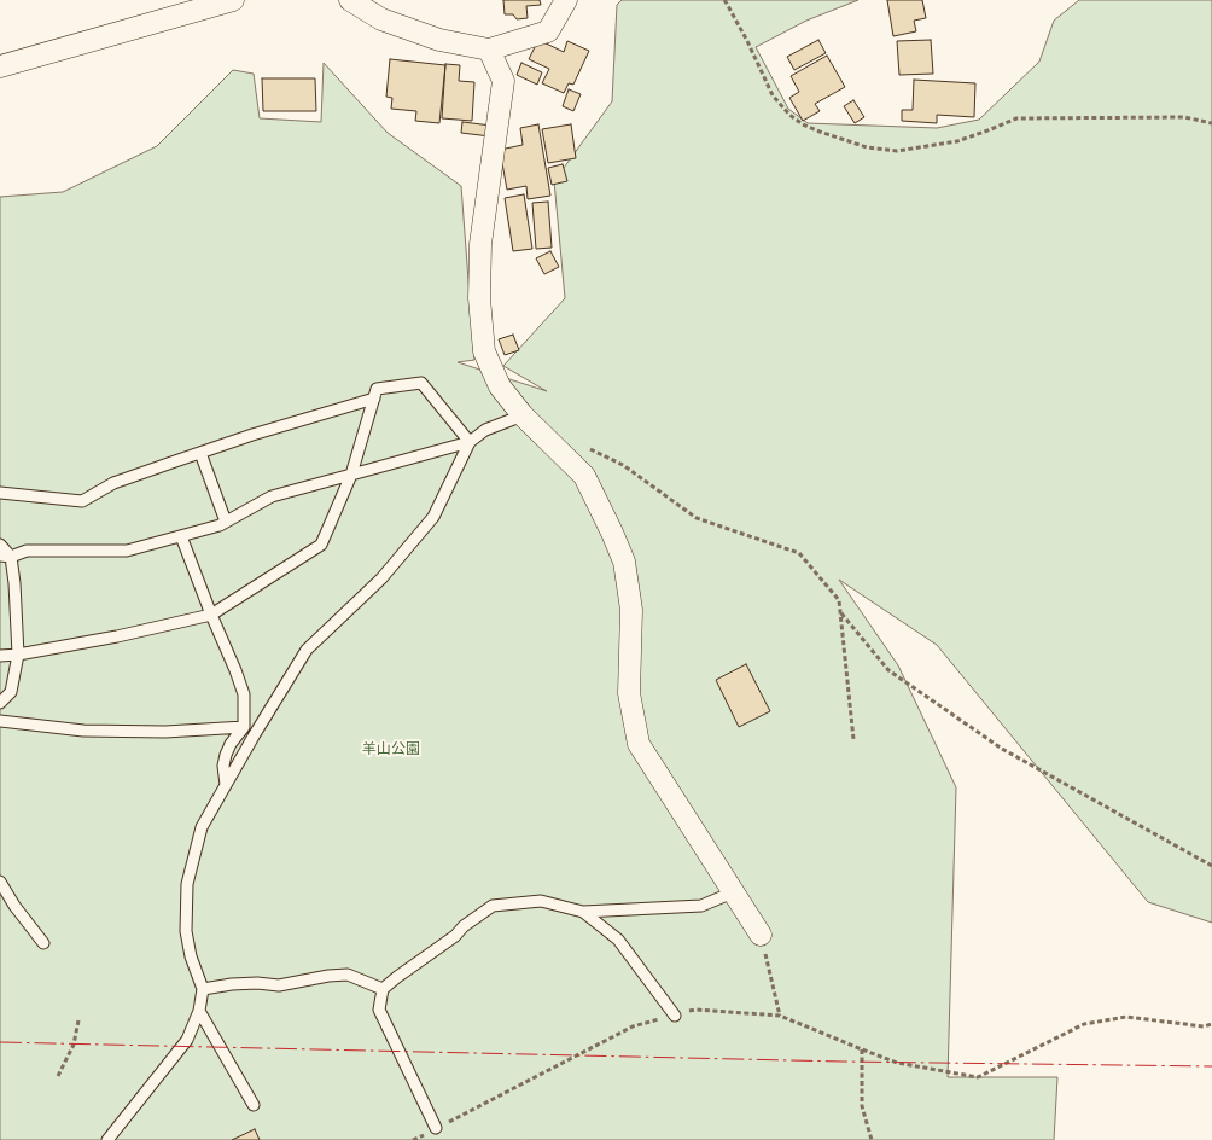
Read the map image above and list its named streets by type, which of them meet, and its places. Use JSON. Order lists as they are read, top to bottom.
{
  "parks": ["羊山公園"]
}
